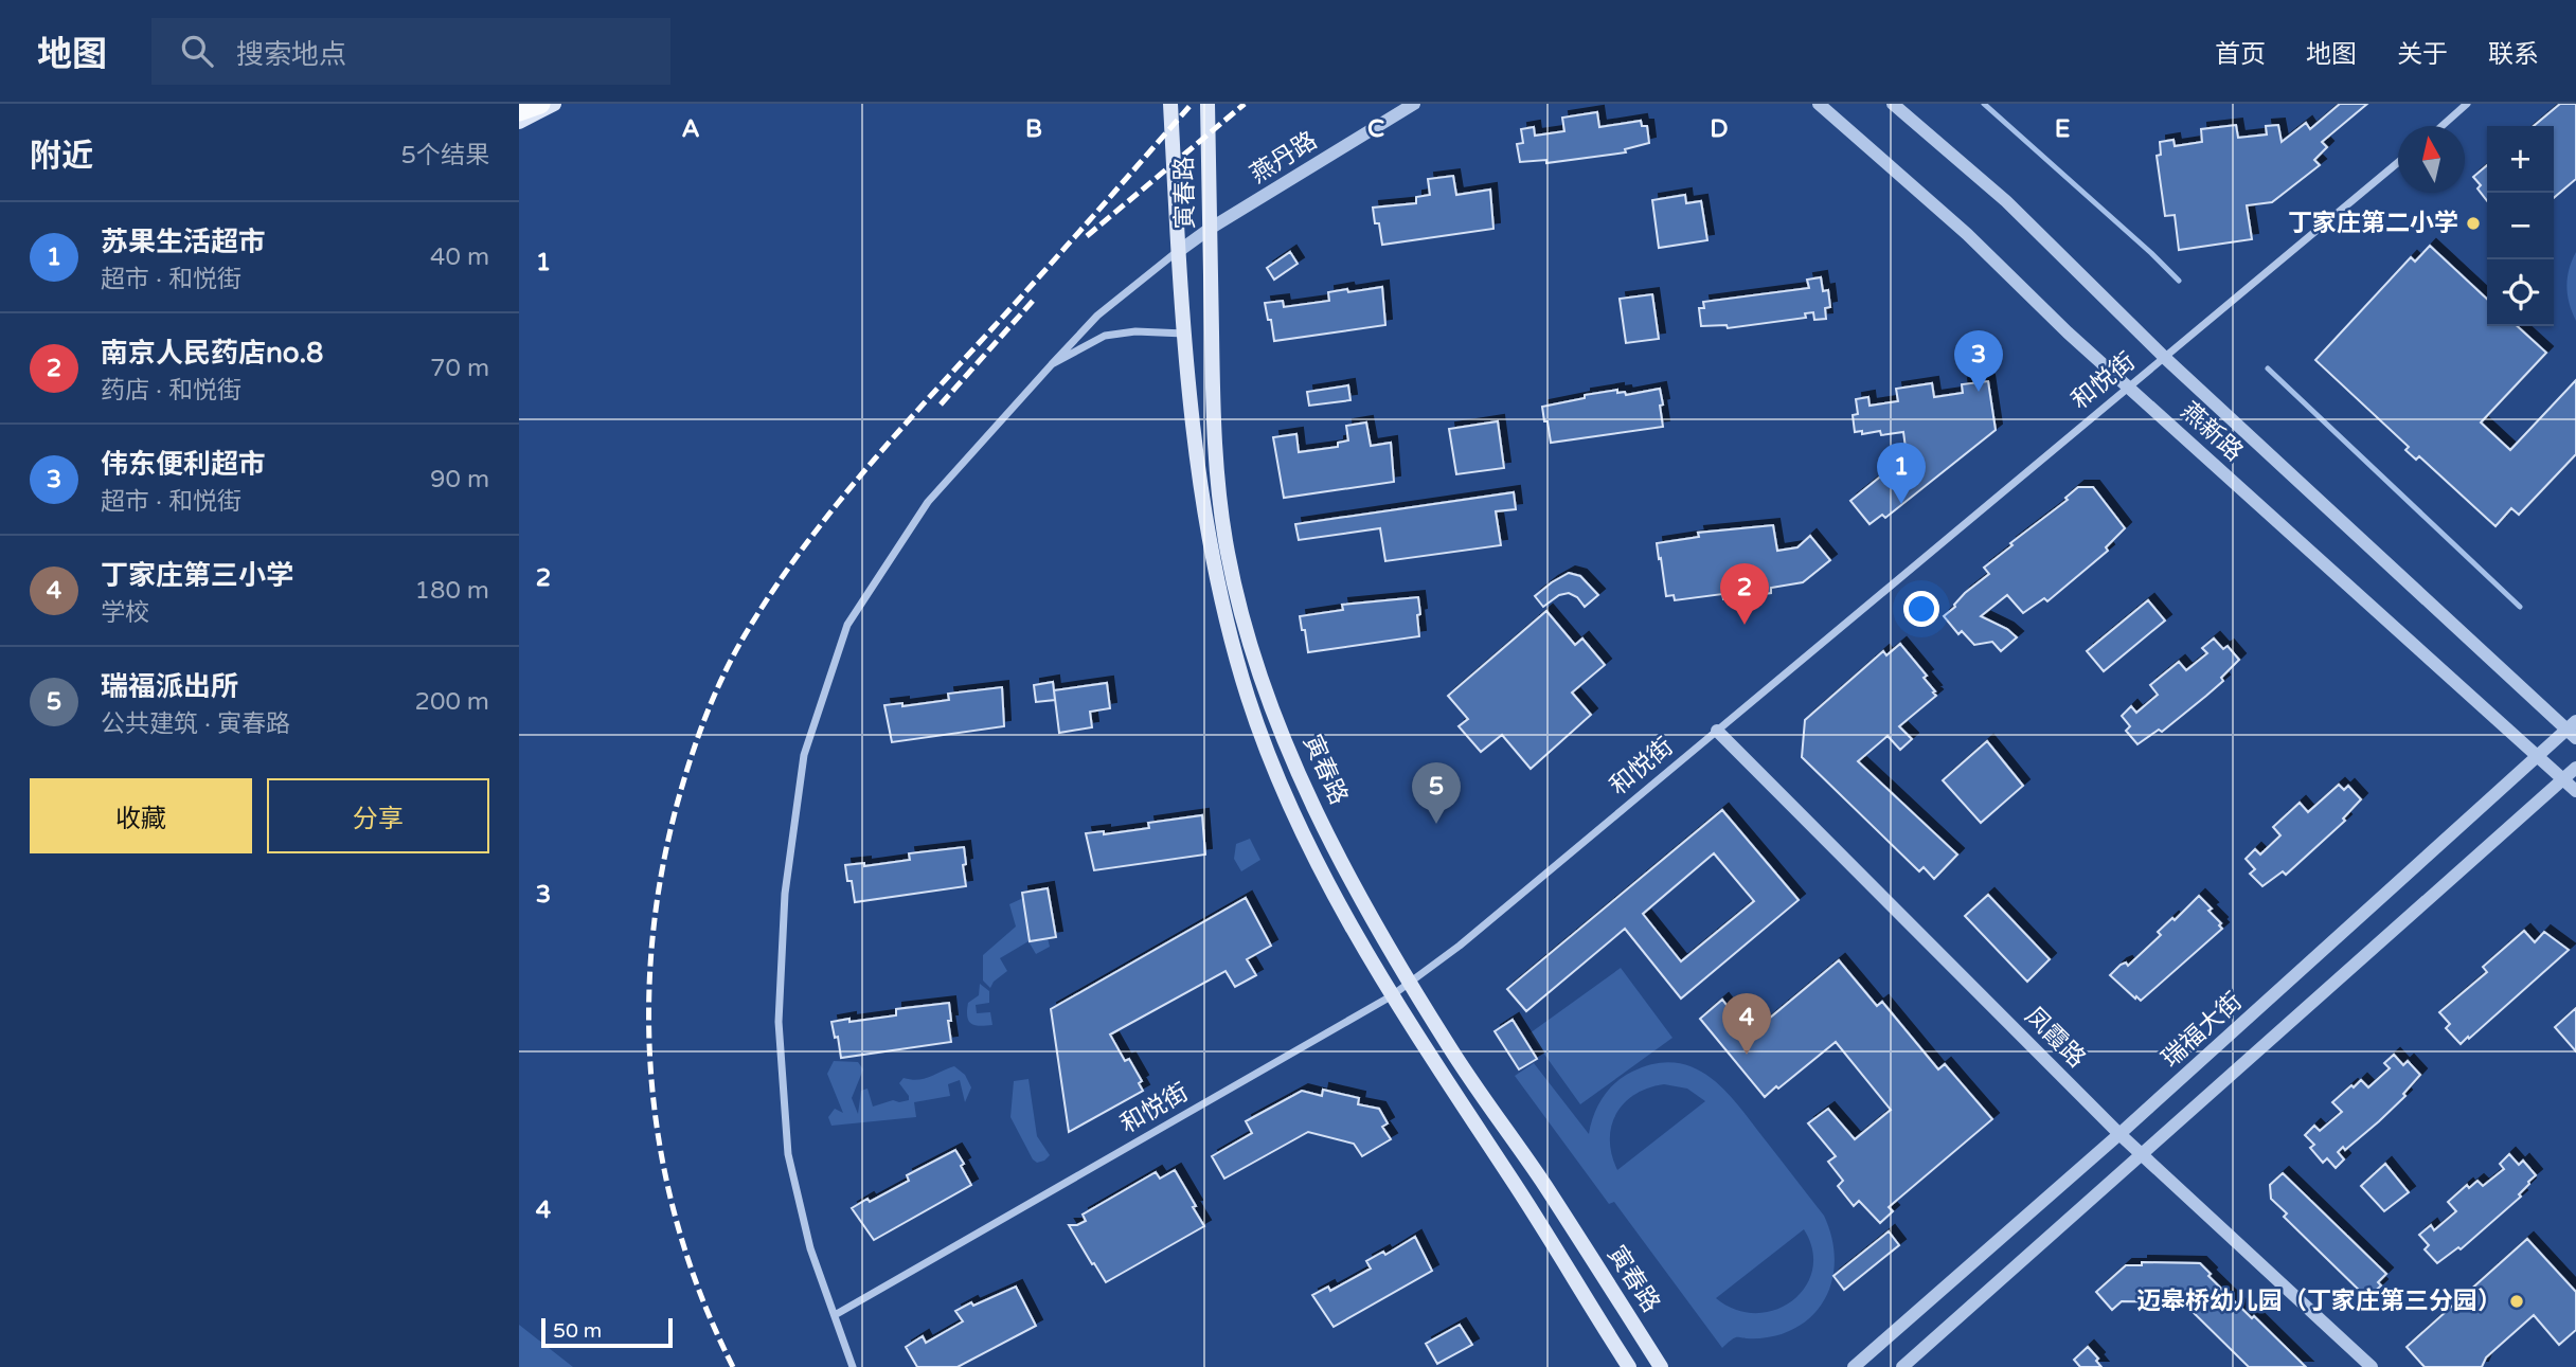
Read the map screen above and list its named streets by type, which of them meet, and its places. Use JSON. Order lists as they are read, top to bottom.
{
  "streets": {
    "main road": ["寅春路"],
    "street": [
      "燕丹路",
      "和悦街",
      "燕新路",
      "瑞福大街",
      "凤霞路"
    ]
  },
  "crossings": [
    ["燕丹路", "寅春路"],
    ["寅春路", "和悦街"],
    ["和悦街", "燕新路"],
    ["和悦街", "凤霞路"],
    ["燕新路", "瑞福大街"],
    ["瑞福大街", "凤霞路"]
  ],
  "places": ["丁家庄第二小学", "迈皋桥幼儿园（丁家庄第三分园）"],
  "scale_bar": "50 m",
  "north": "top",
  "page": {
    "header": "地图",
    "search": "搜索地点",
    "nav": [
      "首页",
      "地图",
      "关于",
      "联系"
    ],
    "heading": ["附近", "5个结果"],
    "map_buttons": ["+", "−"],
    "list": [
      {
        "mark": "1",
        "name": "苏果生活超市",
        "note": "超市 · 和悦街",
        "value": "40 m"
      },
      {
        "mark": "2",
        "name": "南京人民药店no.8",
        "note": "药店 · 和悦街",
        "value": "70 m"
      },
      {
        "mark": "3",
        "name": "伟东便利超市",
        "note": "超市 · 和悦街",
        "value": "90 m"
      },
      {
        "mark": "4",
        "name": "丁家庄第三小学",
        "note": "学校",
        "value": "180 m"
      },
      {
        "mark": "5",
        "name": "瑞福派出所",
        "note": "公共建筑 · 寅春路",
        "value": "200 m"
      }
    ],
    "pins": [
      "3",
      "1",
      "2",
      "5",
      "4"
    ],
    "buttons": ["收藏", "分享"],
    "scale": "50 m"
  },
  "grid": {
    "columns": [
      "A",
      "B",
      "C",
      "D",
      "E"
    ],
    "rows": [
      "1",
      "2",
      "3",
      "4"
    ]
  }
}
